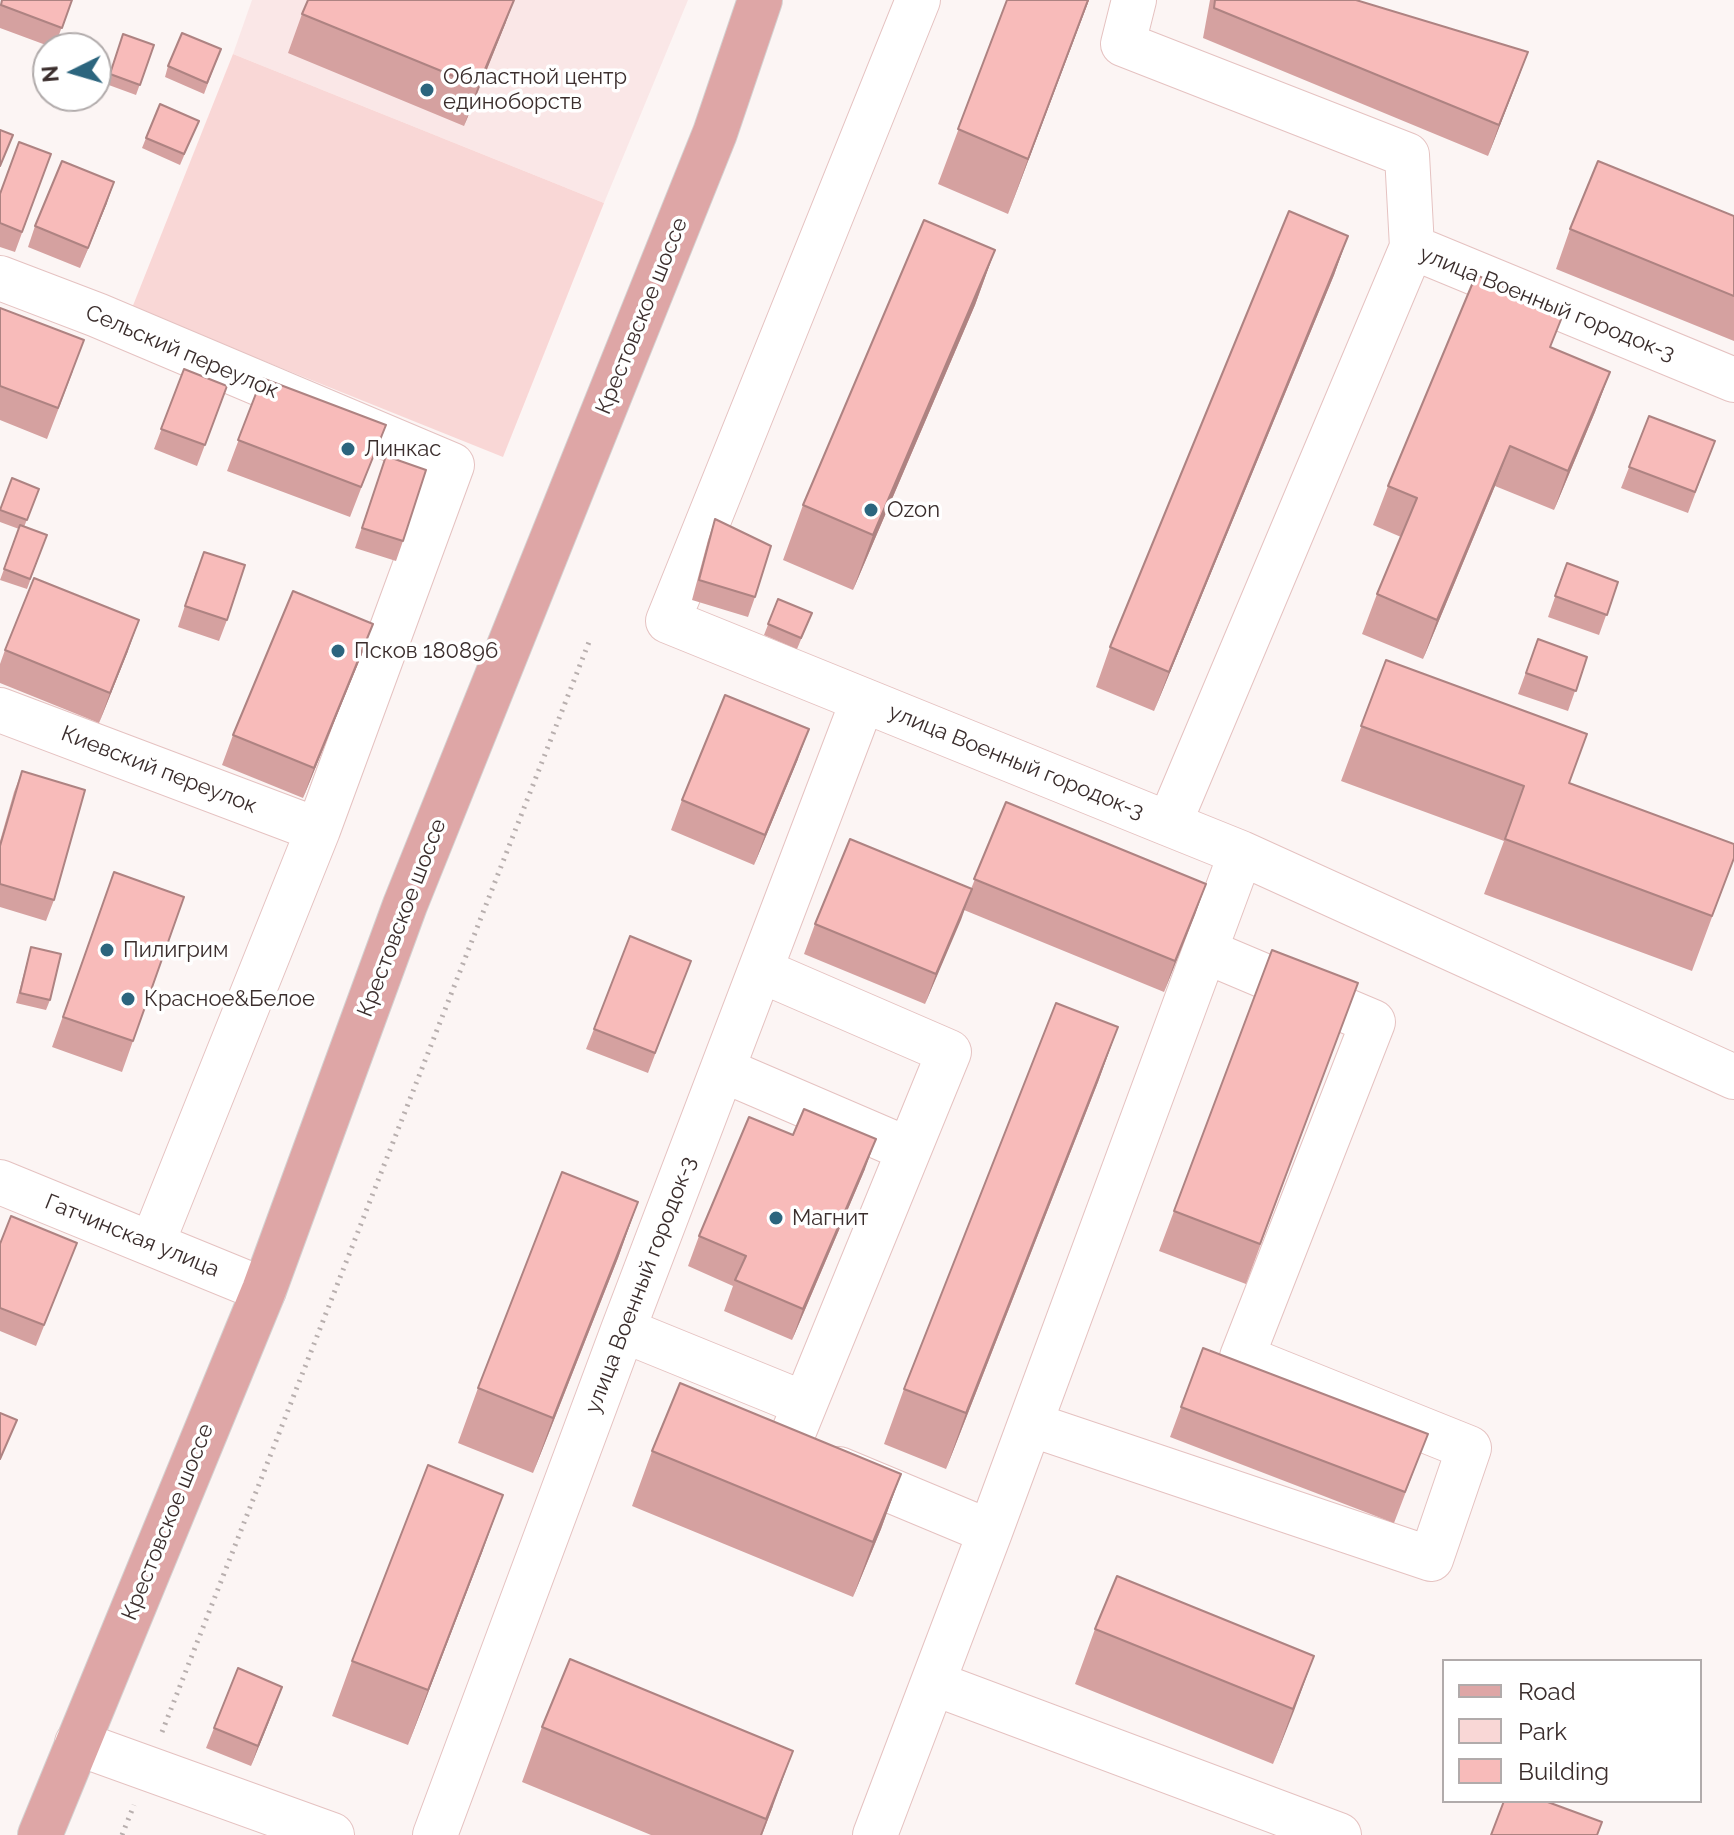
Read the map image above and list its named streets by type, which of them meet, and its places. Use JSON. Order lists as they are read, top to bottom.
{
  "streets": {
    "main road": ["Крестовское шоссе"],
    "street": [
      "улица Военный городок-3",
      "Сельский переулок",
      "Киевский переулок",
      "Гатчинская улица"
    ]
  },
  "crossings": [
    ["Крестовское шоссе", "Гатчинская улица"],
    ["Сельский переулок", "Киевский переулок"]
  ],
  "places": [
    "Областной центр единоборств",
    "Линкас",
    "Ozon",
    "Псков 180896",
    "Пилигрим",
    "Красное&Белое",
    "Магнит"
  ],
  "legend": ["Road", "Park", "Building"],
  "north": "left"
}
